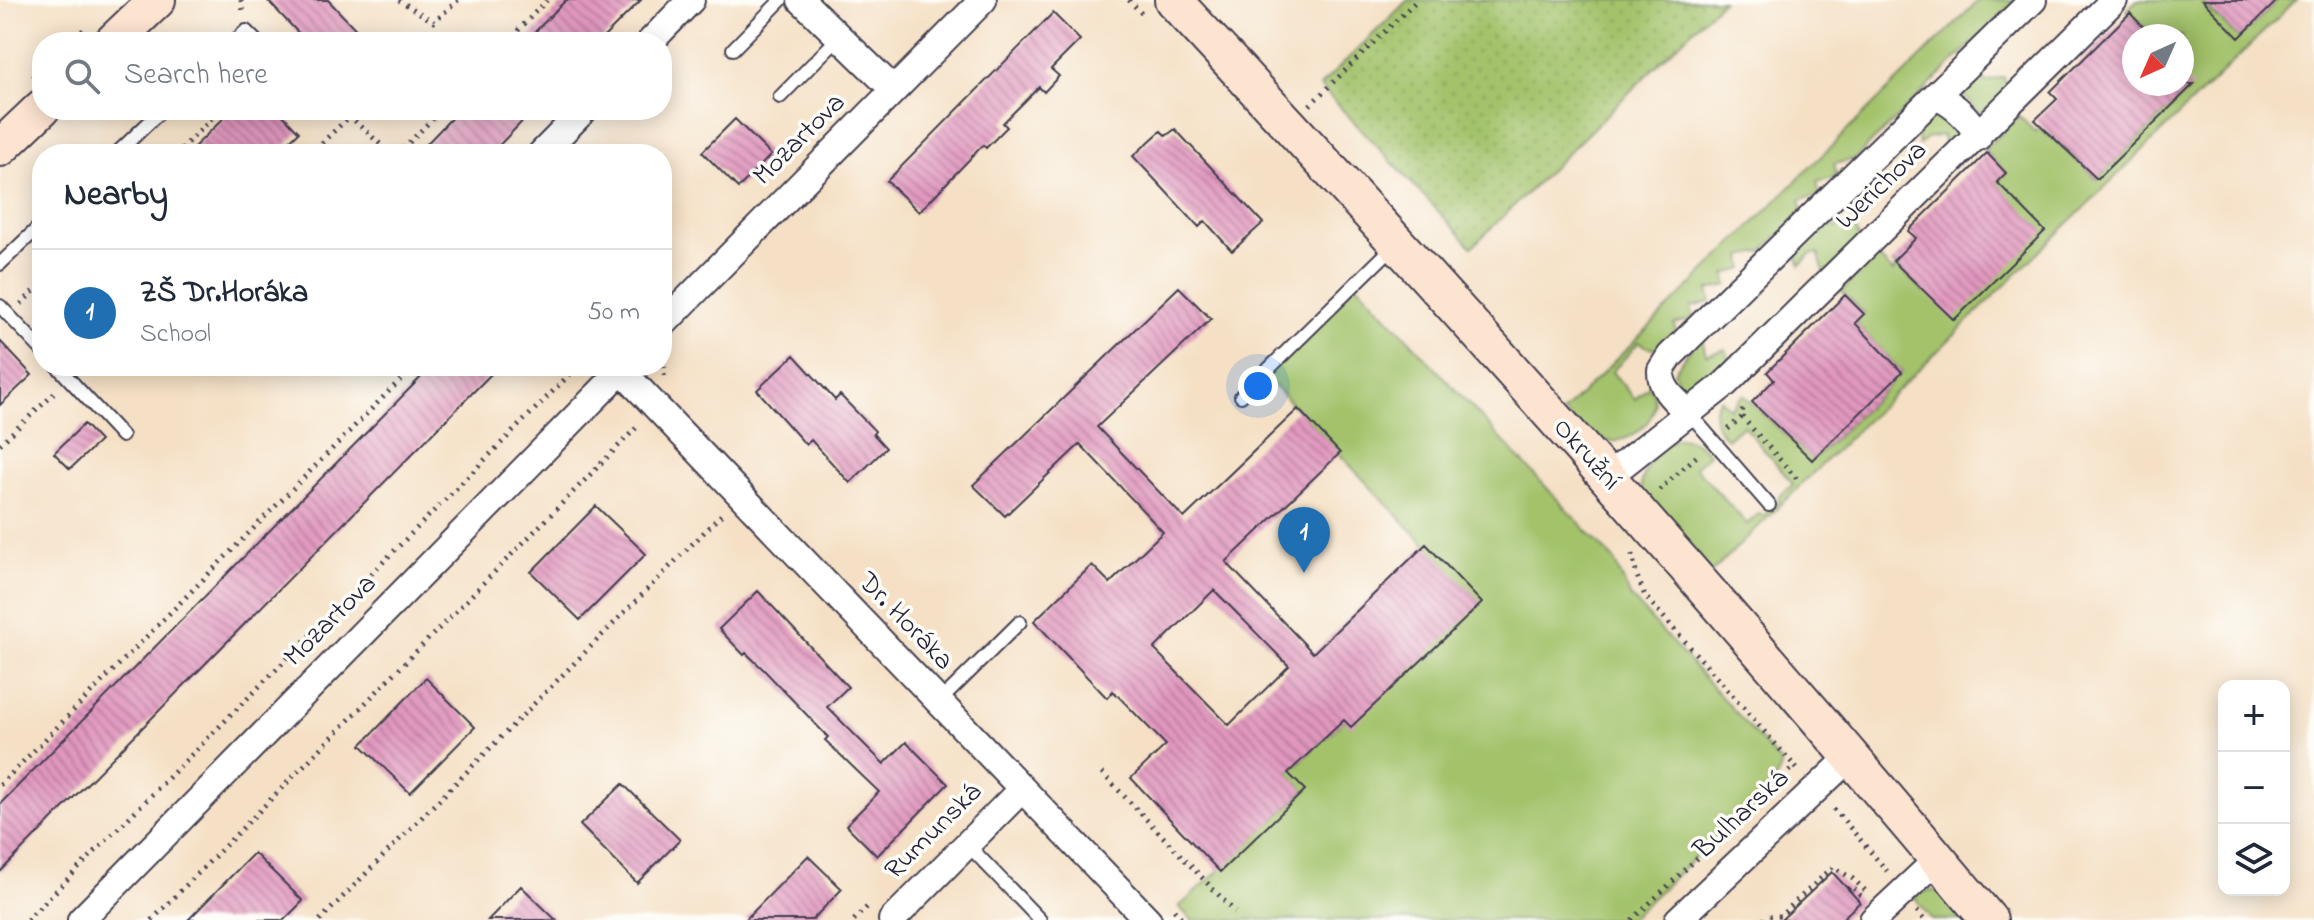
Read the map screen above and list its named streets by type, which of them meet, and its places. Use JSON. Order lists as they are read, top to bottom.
{
  "streets": {
    "street": [
      "Mozartova",
      "Werichova",
      "Okružní",
      "Dr. Horáka",
      "Bulharská",
      "Rumunská"
    ]
  },
  "crossings": [
    ["Werichova", "Okružní"],
    ["Okružní", "Bulharská"],
    ["Dr. Horáka", "Rumunská"]
  ],
  "north": "bottom left",
  "page": {
    "search": "Search here",
    "heading": "Nearby",
    "list": [
      {
        "mark": "1",
        "name": "ZŠ Dr.Horáka",
        "note": "School",
        "value": "50 m"
      }
    ],
    "pins": "1",
    "map_buttons": ["+", "−"]
  }
}
